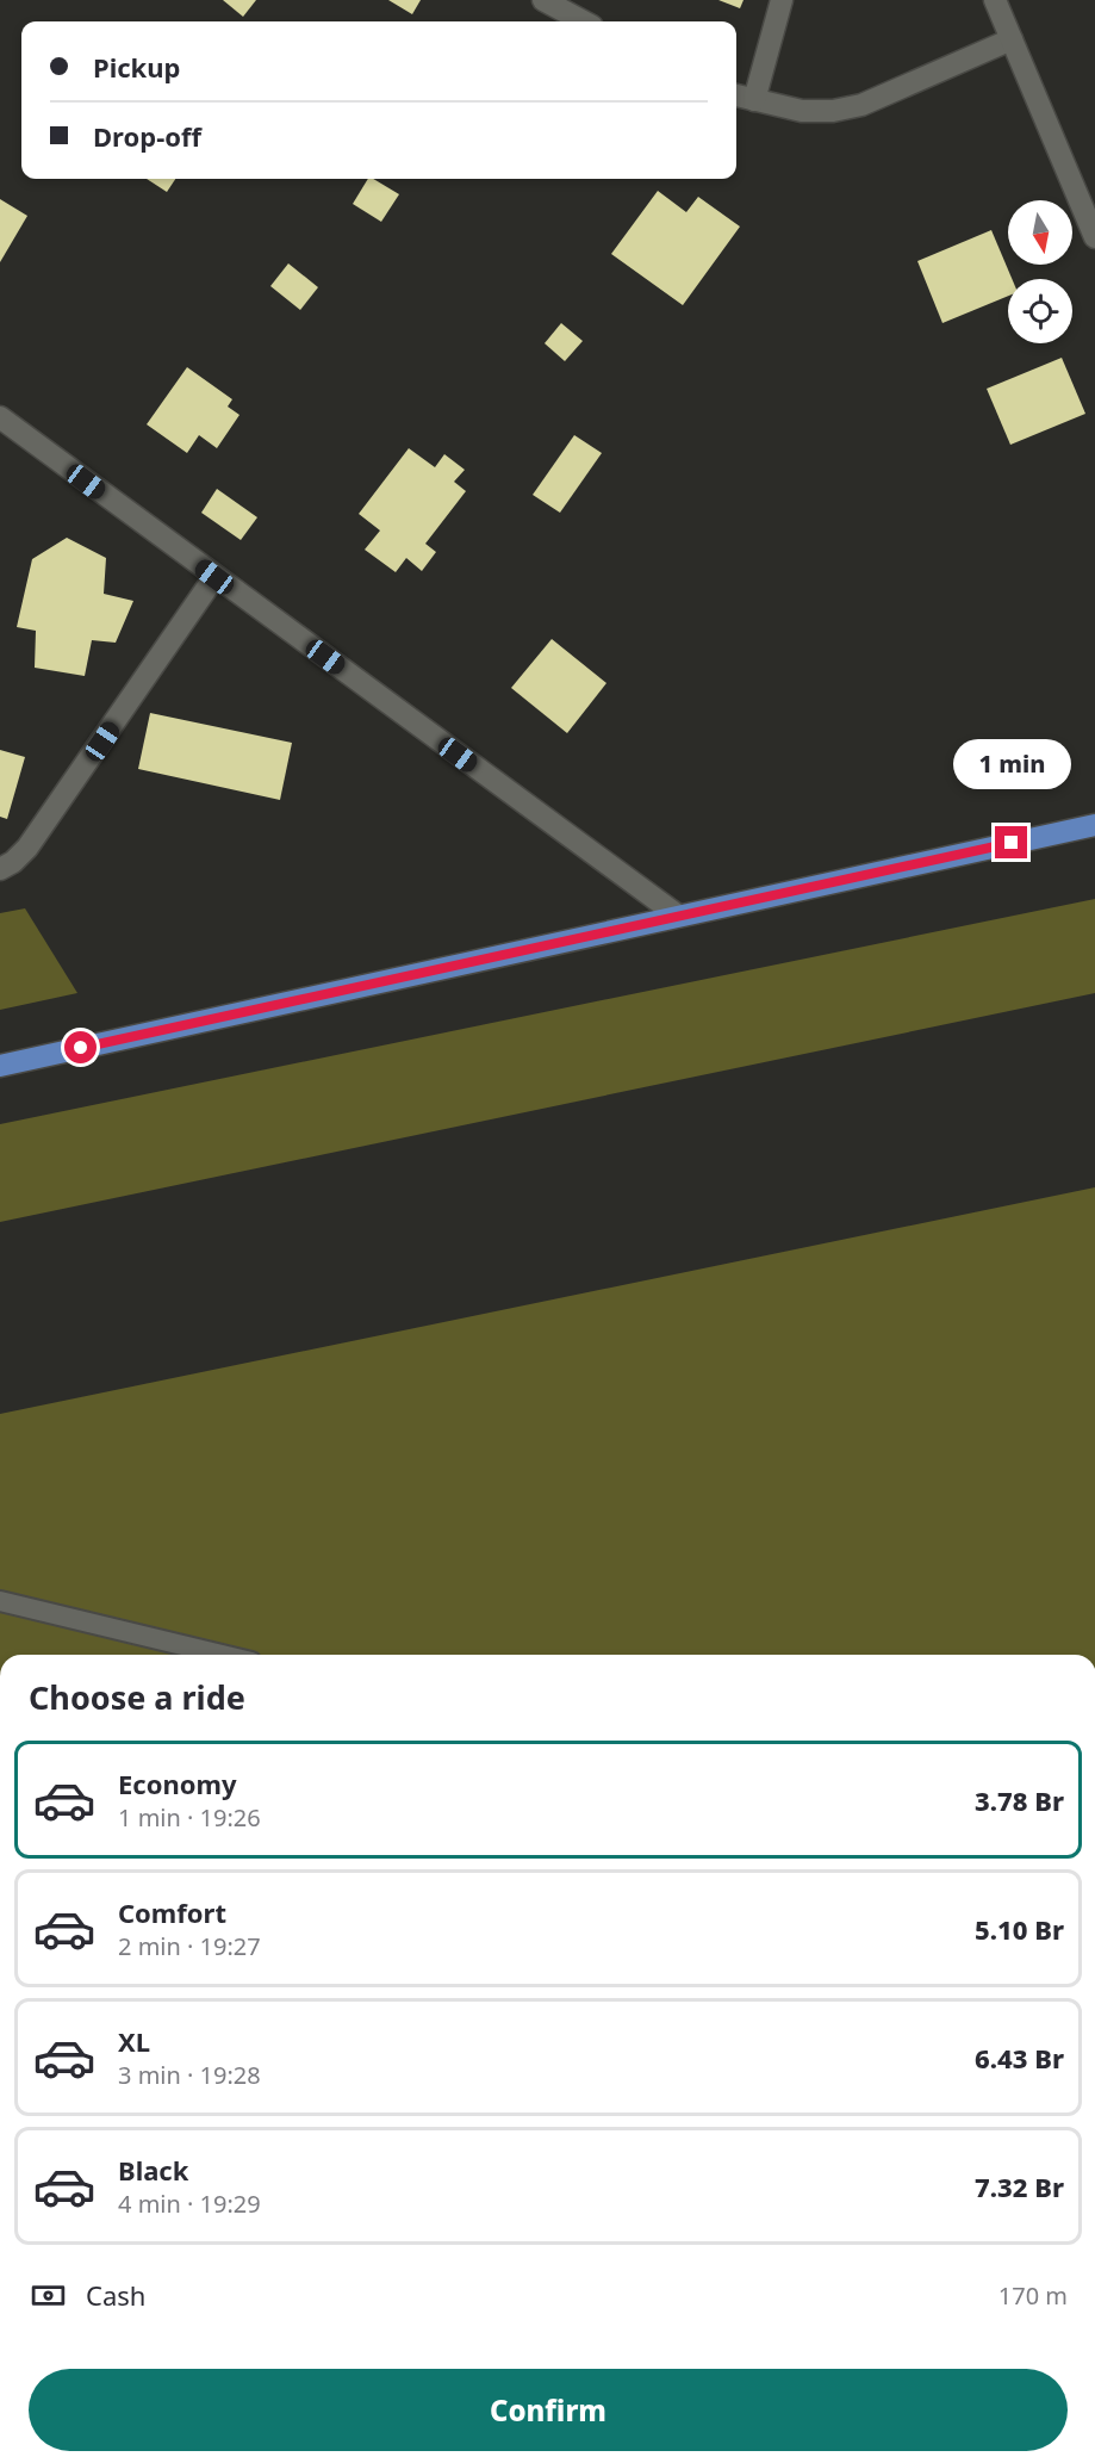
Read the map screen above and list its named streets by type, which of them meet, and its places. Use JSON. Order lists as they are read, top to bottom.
{
  "north": "bottom",
  "page": {
    "banner": ["Pickup", "Drop-off"],
    "bubble": "1 min",
    "heading": "Choose a ride",
    "list": [
      {
        "name": "Economy",
        "note": "1 min · 19:26",
        "value": "3.78 Br"
      },
      {
        "name": "Comfort",
        "note": "2 min · 19:27",
        "value": "5.10 Br"
      },
      {
        "name": "XL",
        "note": "3 min · 19:28",
        "value": "6.43 Br"
      },
      {
        "name": "Black",
        "note": "4 min · 19:29",
        "value": "7.32 Br"
      }
    ],
    "pay": ["Cash", "170 m"],
    "buttons": "Confirm"
  }
}
